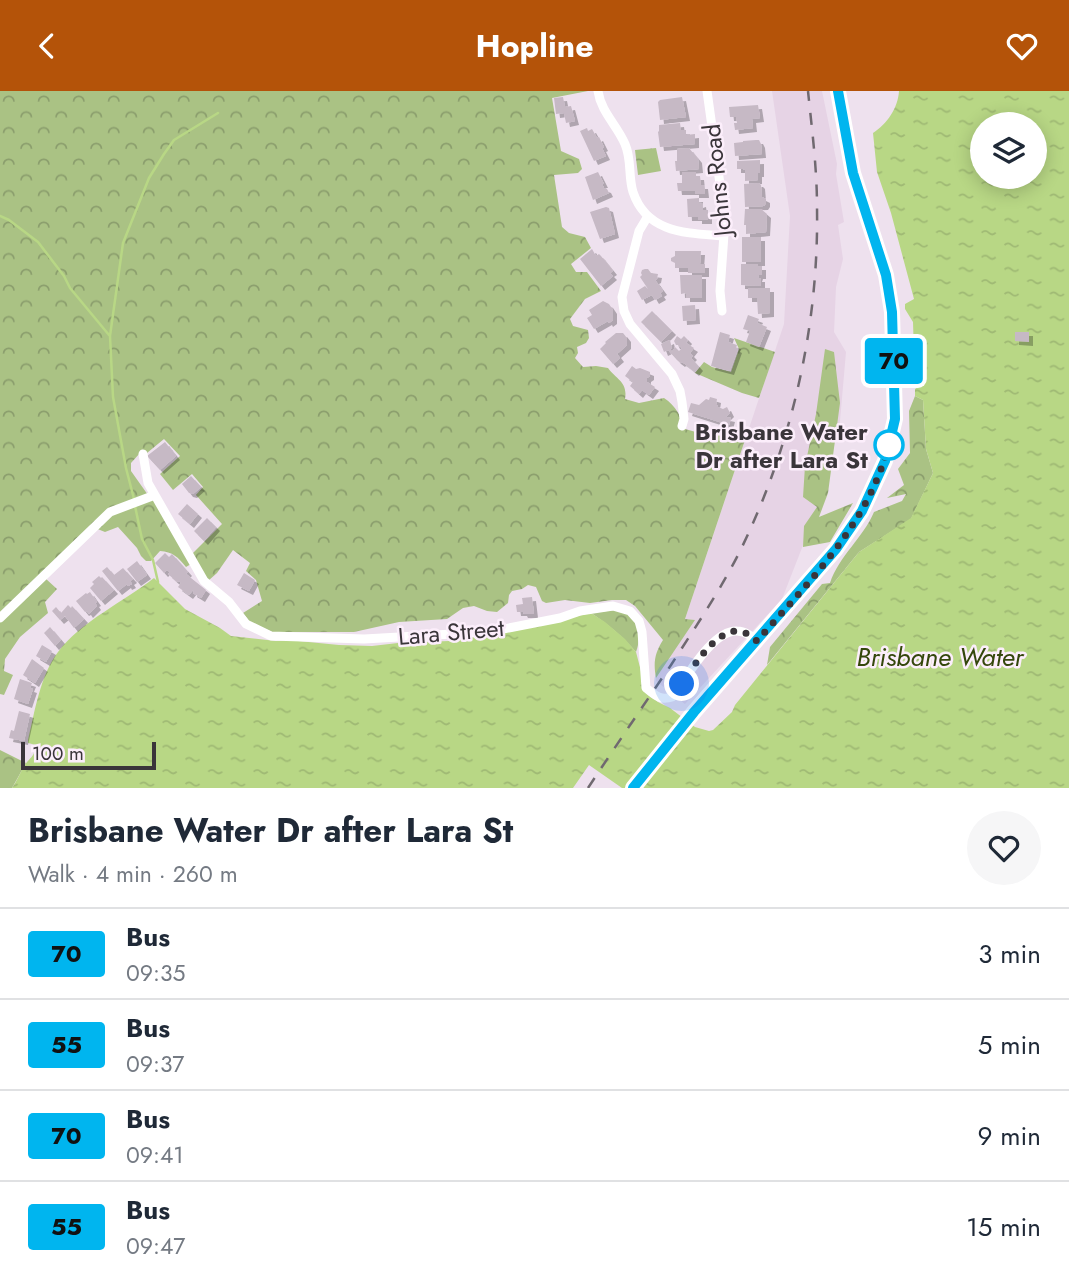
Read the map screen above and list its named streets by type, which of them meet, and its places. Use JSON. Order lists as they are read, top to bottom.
{
  "streets": {
    "street": ["Johns Road", "Lara Street"]
  },
  "water": ["Brisbane Water"],
  "places": ["Brisbane Water Dr after Lara St"],
  "lines": ["bus line 70"],
  "scale_bar": "100 m",
  "page": {
    "header": "Hopline",
    "on_map": "70",
    "scale": "100 m",
    "heading": ["Brisbane Water Dr after Lara St", "Walk · 4 min · 260 m"],
    "list": [
      {
        "mark": "70",
        "name": "Bus",
        "note": "09:35",
        "value": "3 min"
      },
      {
        "mark": "55",
        "name": "Bus",
        "note": "09:37",
        "value": "5 min"
      },
      {
        "mark": "70",
        "name": "Bus",
        "note": "09:41",
        "value": "9 min"
      },
      {
        "mark": "55",
        "name": "Bus",
        "note": "09:47",
        "value": "15 min"
      }
    ]
  }
}
